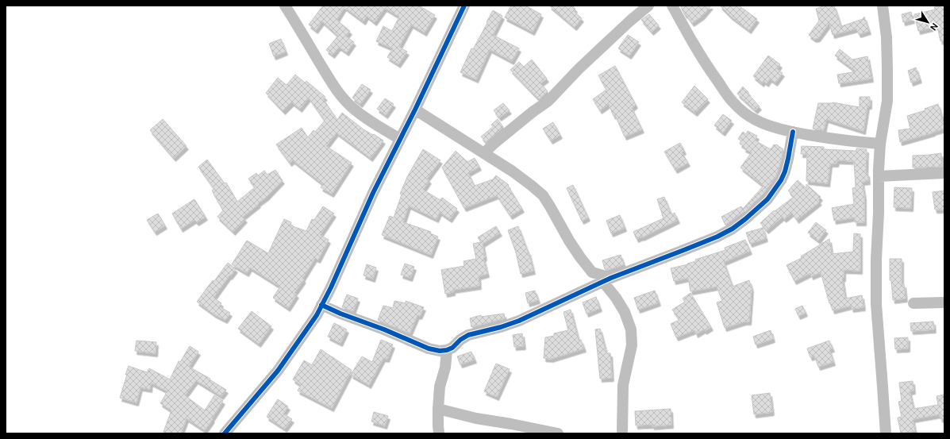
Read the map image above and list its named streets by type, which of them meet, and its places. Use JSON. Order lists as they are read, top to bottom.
{
  "north": "bottom right"
}
